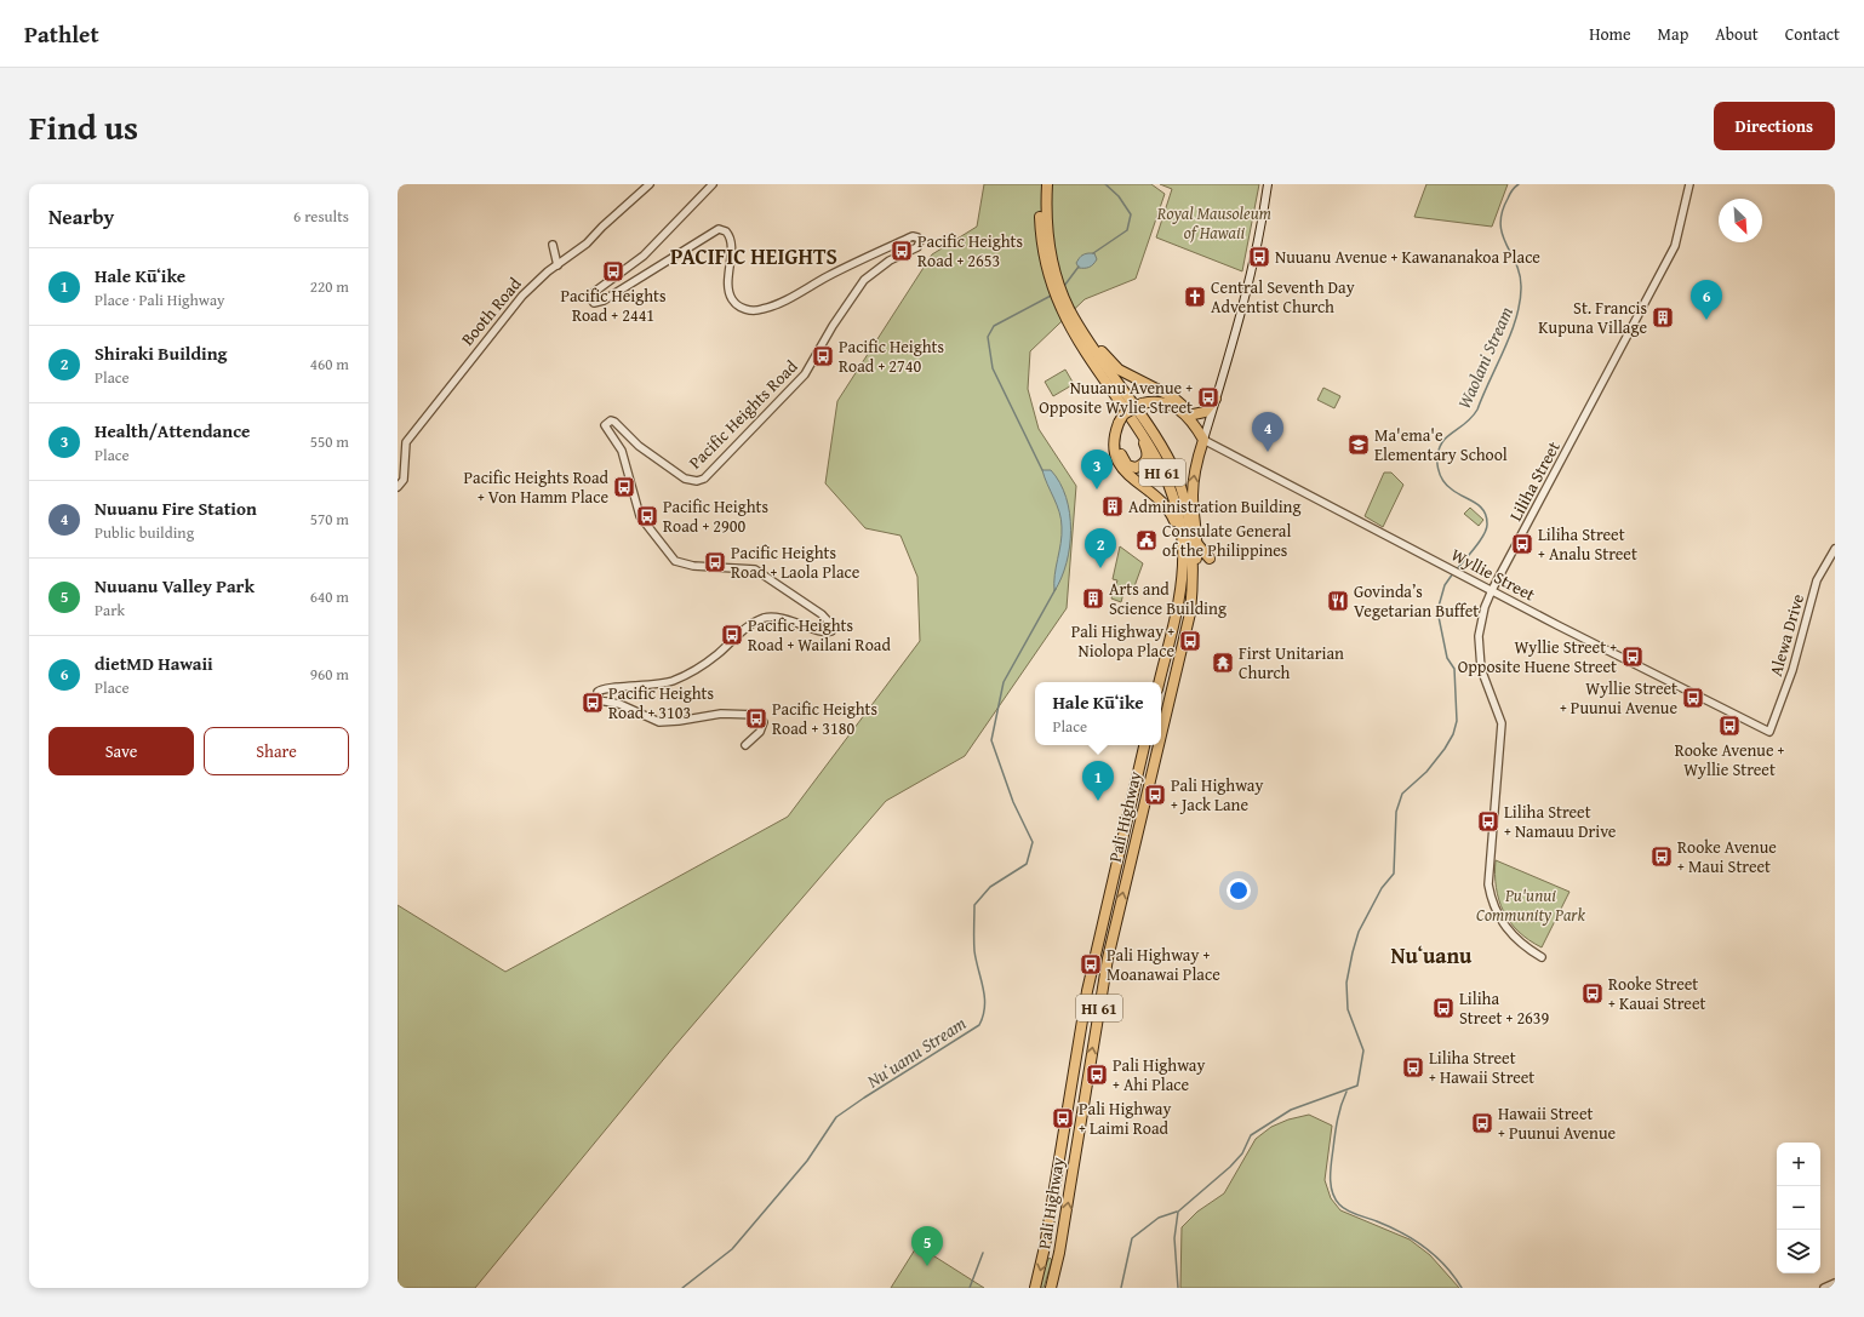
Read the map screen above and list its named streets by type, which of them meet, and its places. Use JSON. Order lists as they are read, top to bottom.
{
  "streets": {
    "highway": ["HI 61", "Pali Highway"],
    "street": [
      "Booth Road",
      "Pacific Heights Road",
      "Liliha Street",
      "Wyllie Street",
      "Alewa Drive"
    ]
  },
  "crossings": [
    ["Liliha Street", "Wyllie Street"],
    ["Wyllie Street", "Alewa Drive"]
  ],
  "districts": ["PACIFIC HEIGHTS", "Nuʻuanu"],
  "water": ["Waolani Stream", "Nuʻuanu Stream"],
  "parks": ["Royal Mausoleum of Hawaii", "Pu'unui Community Park"],
  "places": {
    "bus stop": [
      "Pacific Heights Road + 2653",
      "Nuuanu Avenue + Kawananakoa Place",
      "Pacific Heights Road + 2441",
      "Pacific Heights Road + 2740",
      "Nuuanu Avenue + Opposite Wylie Street",
      "Pacific Heights Road + Von Hamm Place",
      "Pacific Heights Road + 2900",
      "Liliha Street + Analu Street",
      "Pacific Heights Road + Laola Place",
      "Pacific Heights Road + Wailani Road",
      "Pali Highway + Niolopa Place",
      "Wyllie Street + Opposite Huene Street",
      "Wyllie Street + Puunui Avenue",
      "Pacific Heights Road + 3103",
      "Pacific Heights Road + 3180",
      "Rooke Avenue + Wyllie Street",
      "Pali Highway + Jack Lane",
      "Liliha Street + Namauu Drive",
      "Rooke Avenue + Maui Street",
      "Pali Highway + Moanawai Place",
      "Rooke Street + Kauai Street",
      "Liliha Street + 2639",
      "Liliha Street + Hawaii Street",
      "Pali Highway + Ahi Place",
      "Pali Highway + Laimi Road",
      "Hawaii Street + Puunui Avenue"
    ],
    "church": ["Central Seventh Day Adventist Church"],
    "building": ["St. Francis Kupuna Village", "Administration Building", "Arts and Science Building"],
    "school or university": ["Ma'ema'e Elementary School"],
    "public building": ["Consulate General of the Philippines"],
    "restaurant": ["Govinda’s Vegetarian Buffet"],
    "temple": ["First Unitarian Church"]
  },
  "north": "bottom right",
  "page": {
    "header": "Pathlet",
    "nav": [
      "Home",
      "Map",
      "About",
      "Contact"
    ],
    "title": "Find us",
    "buttons": [
      "Directions",
      ["Save", "Share"]
    ],
    "heading": ["Nearby", "6 results"],
    "list": [
      {
        "mark": "1",
        "name": "Hale Kūʻike",
        "note": "Place · Pali Highway",
        "value": "220 m"
      },
      {
        "mark": "2",
        "name": "Shiraki Building",
        "note": "Place",
        "value": "460 m"
      },
      {
        "mark": "3",
        "name": "Health/Attendance",
        "note": "Place",
        "value": "550 m"
      },
      {
        "mark": "4",
        "name": "Nuuanu Fire Station",
        "note": "Public building",
        "value": "570 m"
      },
      {
        "mark": "5",
        "name": "Nuuanu Valley Park",
        "note": "Park",
        "value": "640 m"
      },
      {
        "mark": "6",
        "name": "dietMD Hawaii",
        "note": "Place",
        "value": "960 m"
      }
    ],
    "pins": [
      "6",
      "4",
      "3",
      "2",
      "1",
      "5"
    ],
    "popup": ["Hale Kūʻike", "Place"],
    "map_buttons": ["+", "−"]
  }
}
